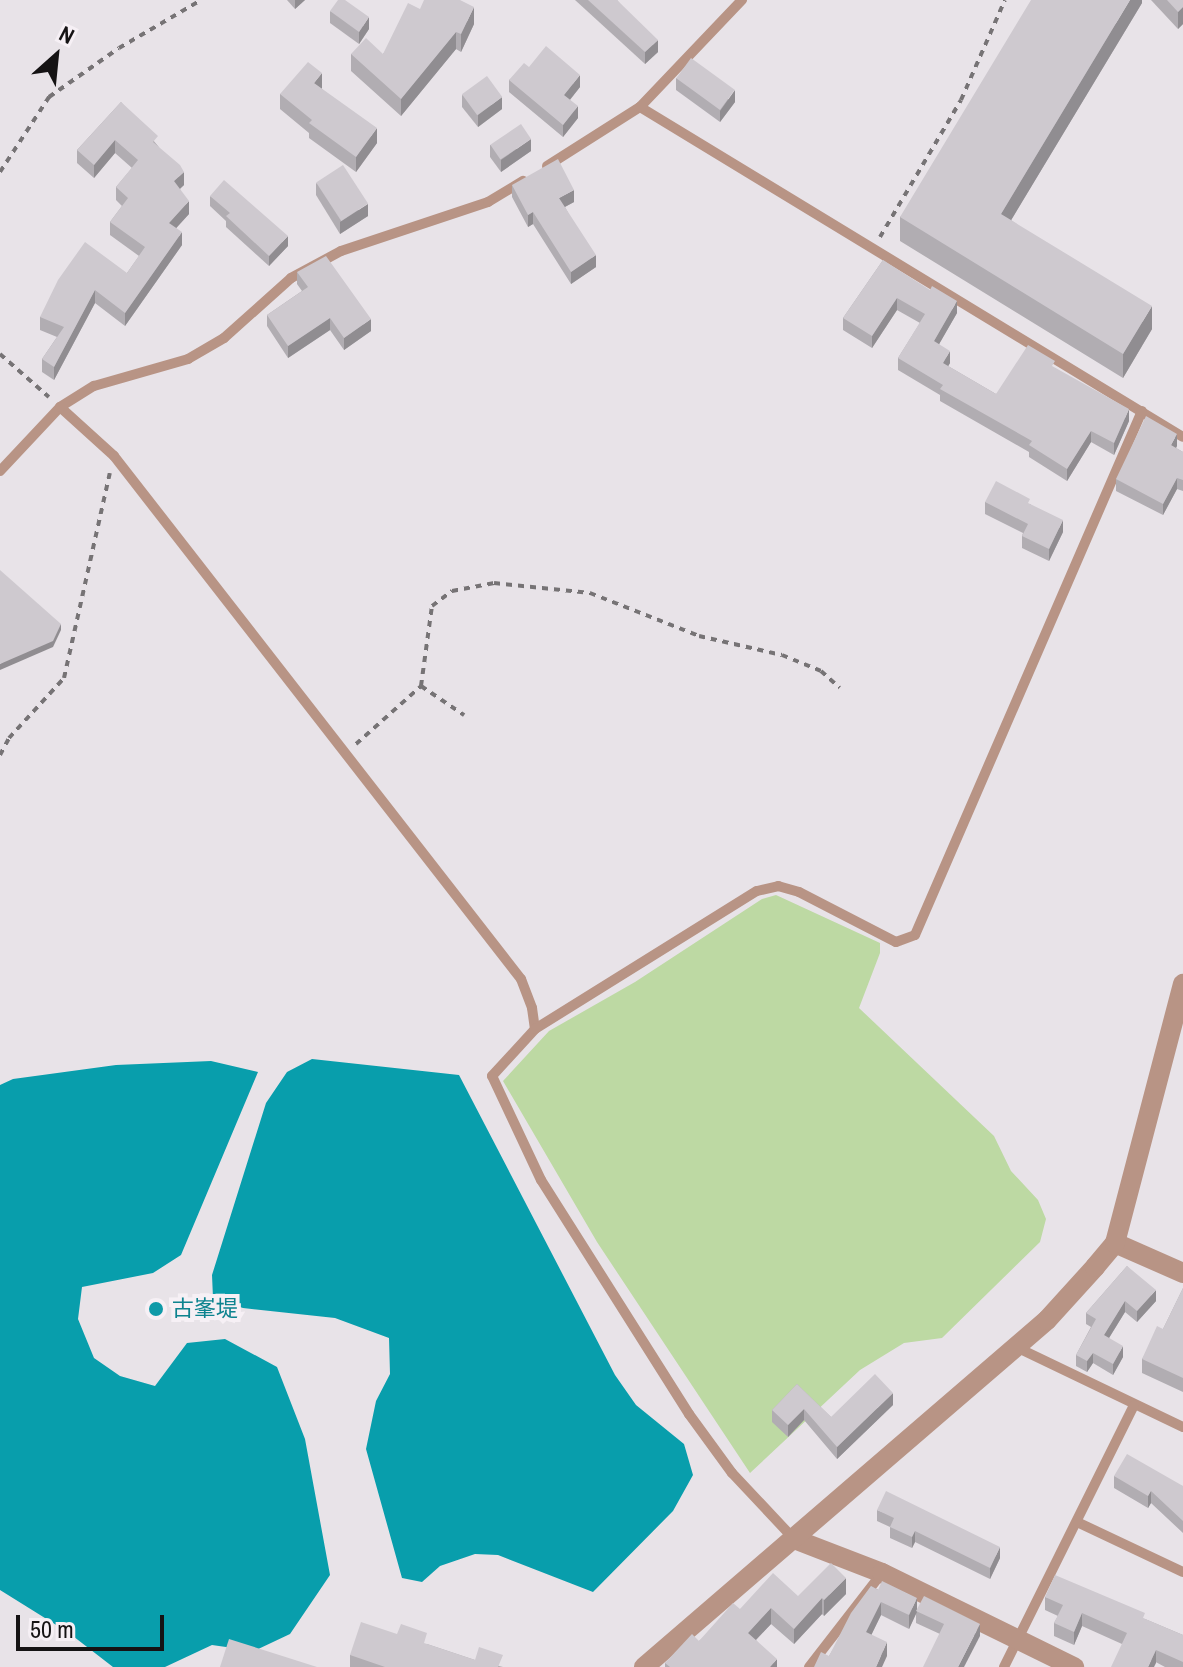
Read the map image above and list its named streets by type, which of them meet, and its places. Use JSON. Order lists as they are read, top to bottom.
{
  "places": ["古峯堤"],
  "scale_bar": "50 m",
  "north": "top right"
}
